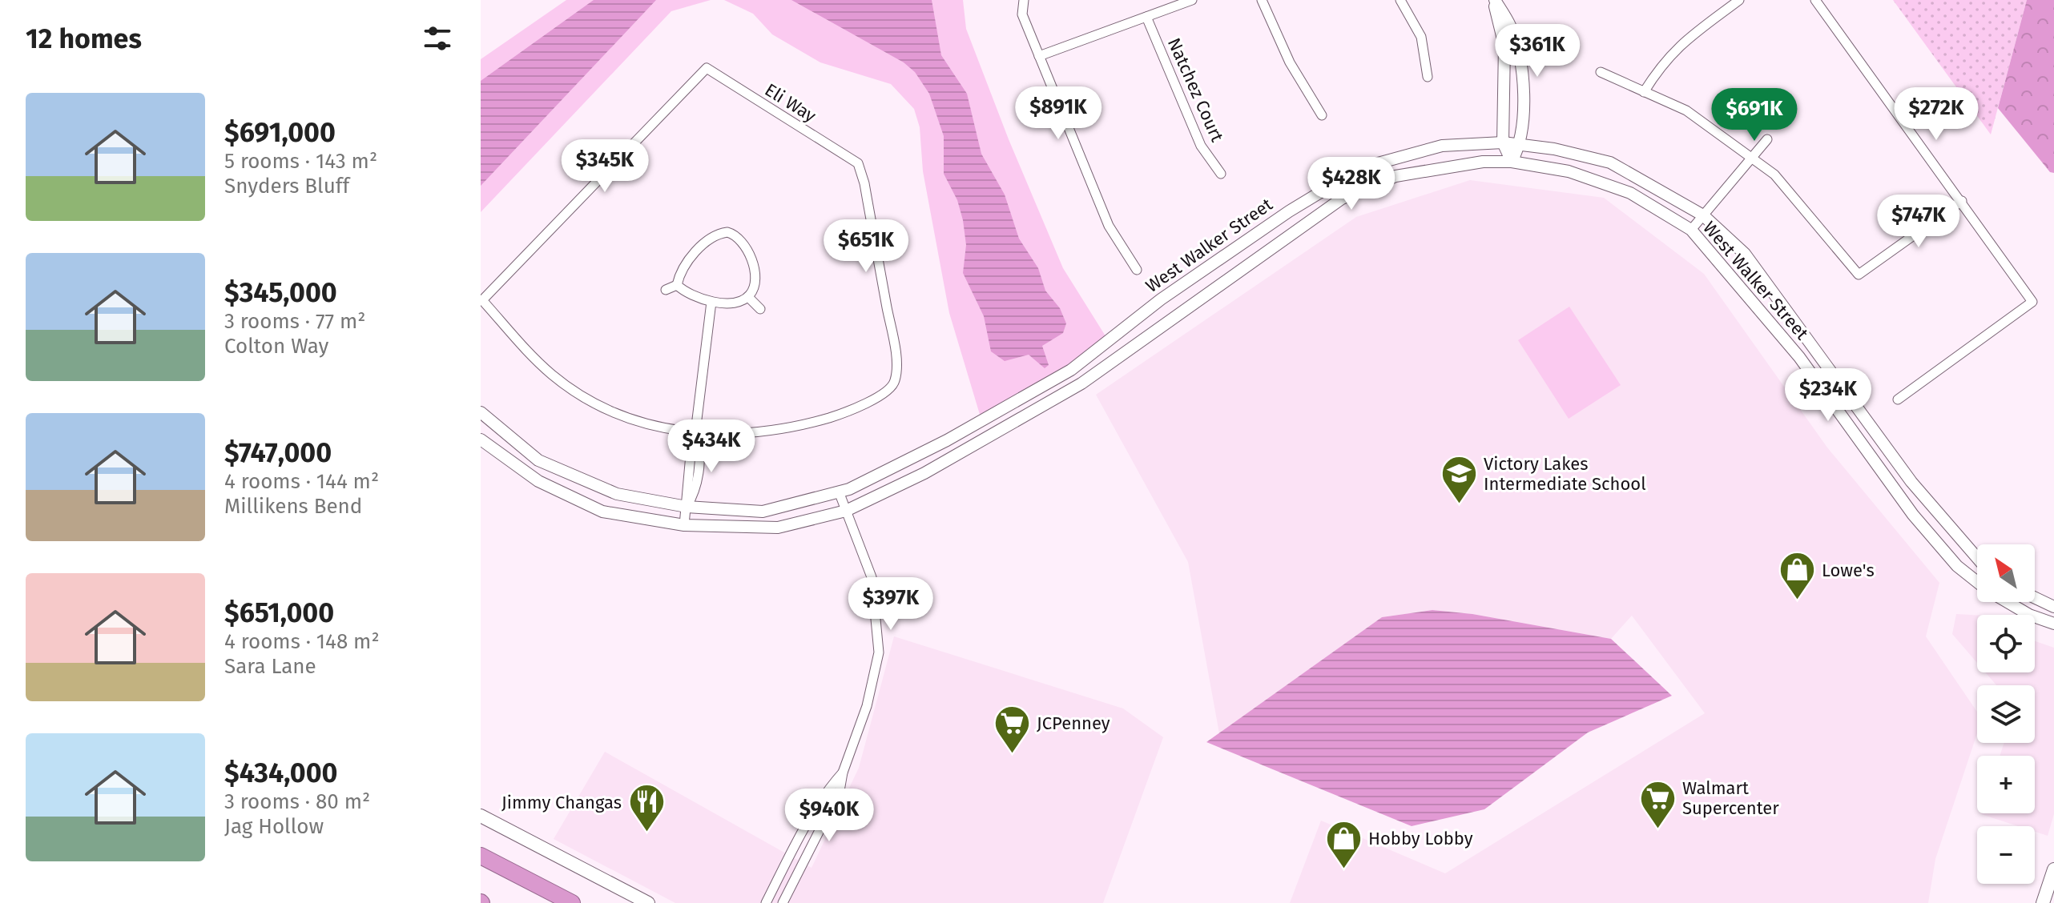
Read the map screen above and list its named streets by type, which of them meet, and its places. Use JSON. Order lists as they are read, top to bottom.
{
  "streets": {
    "street": ["Natchez Court", "Eli Way", "West Walker Street"]
  },
  "places": {
    "school or university": ["Victory Lakes Intermediate School"],
    "shop": ["Lowe's", "Hobby Lobby"],
    "supermarket": ["JCPenney", "Walmart Supercenter"],
    "restaurant": ["Jimmy Changas"]
  },
  "north": "top left",
  "page": {
    "heading": "12 homes",
    "price": [
      "$361K",
      "$891K",
      "$272K",
      "$691K",
      "$345K",
      "$428K",
      "$747K",
      "$651K",
      "$234K",
      "$434K",
      "$397K",
      "$940K"
    ],
    "list": [
      {
        "name": "$691,000",
        "note": "5 rooms · 143 m² · Snyders Bluff"
      },
      {
        "name": "$345,000",
        "note": "3 rooms · 77 m² · Colton Way"
      },
      {
        "name": "$747,000",
        "note": "4 rooms · 144 m² · Millikens Bend"
      },
      {
        "name": "$651,000",
        "note": "4 rooms · 148 m² · Sara Lane"
      },
      {
        "name": "$434,000",
        "note": "3 rooms · 80 m² · Jag Hollow"
      }
    ],
    "map_buttons": ["+", "−"]
  }
}
